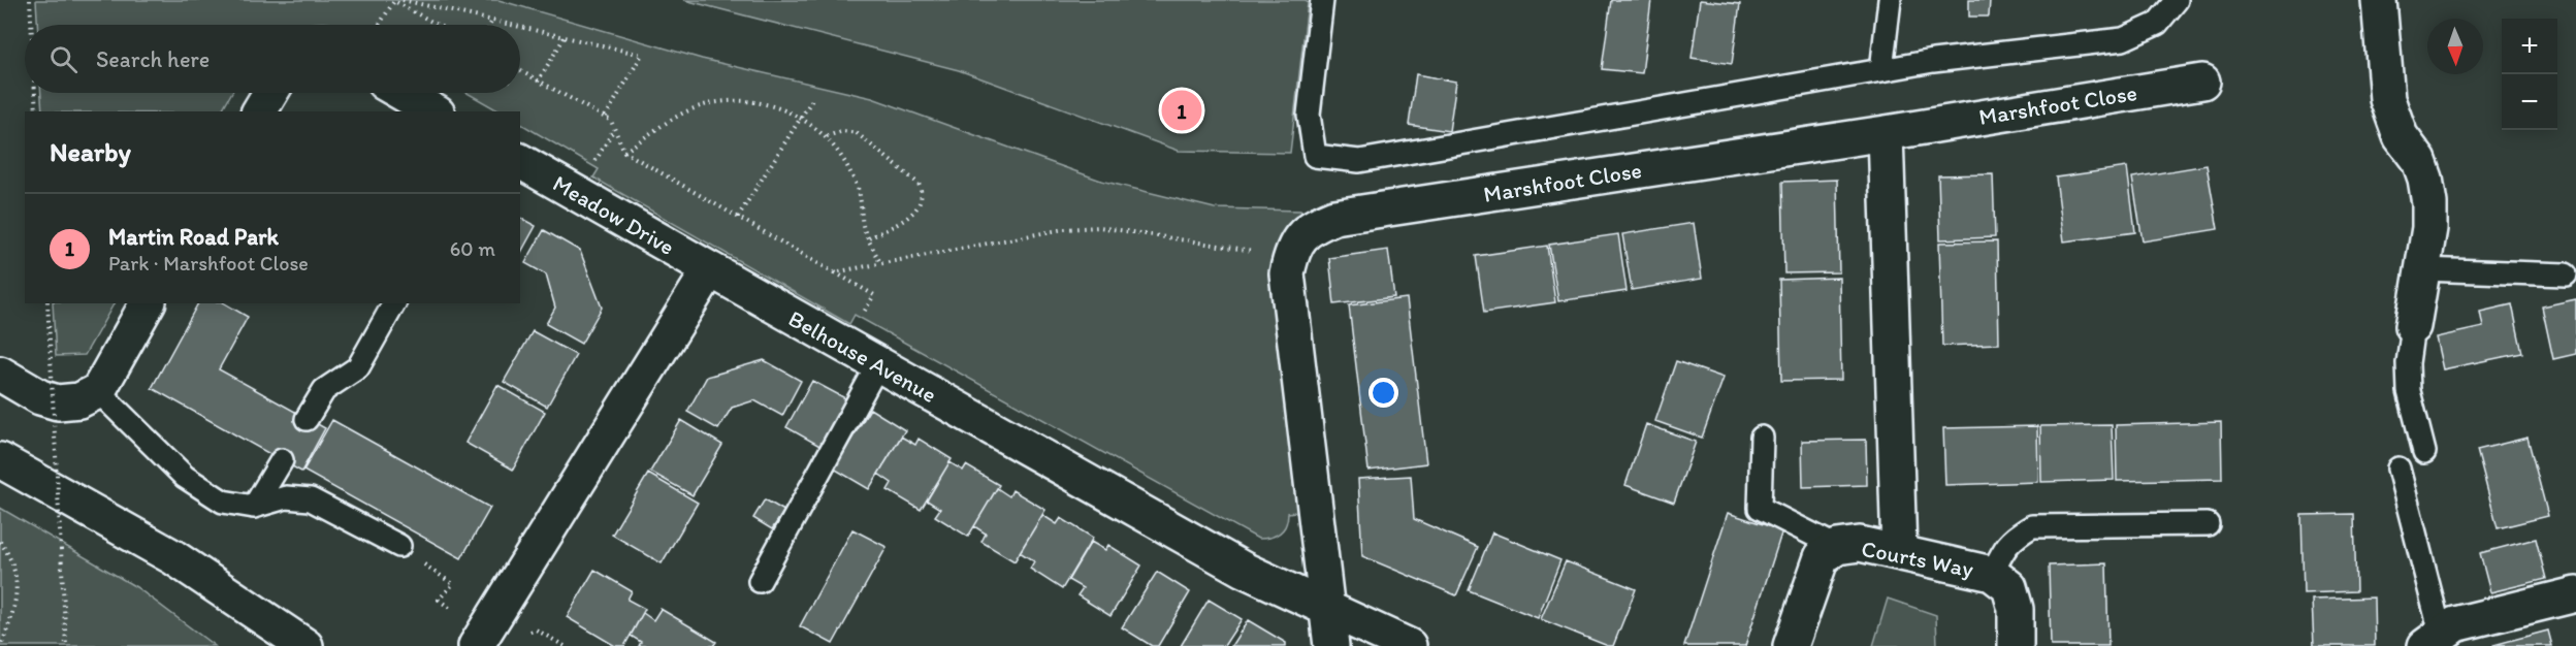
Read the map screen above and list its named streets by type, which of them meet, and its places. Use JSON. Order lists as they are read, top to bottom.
{
  "streets": {
    "street": [
      "Marshfoot Close",
      "Meadow Drive",
      "Belhouse Avenue",
      "Courts Way"
    ]
  },
  "crossings": [
    ["Marshfoot Close", "Belhouse Avenue"],
    ["Meadow Drive", "Belhouse Avenue"]
  ],
  "north": "bottom",
  "page": {
    "map_buttons": ["+", "−"],
    "search": "Search here",
    "pins": "1",
    "heading": "Nearby",
    "list": [
      {
        "mark": "1",
        "name": "Martin Road Park",
        "note": "Park · Marshfoot Close",
        "value": "60 m"
      }
    ]
  }
}
